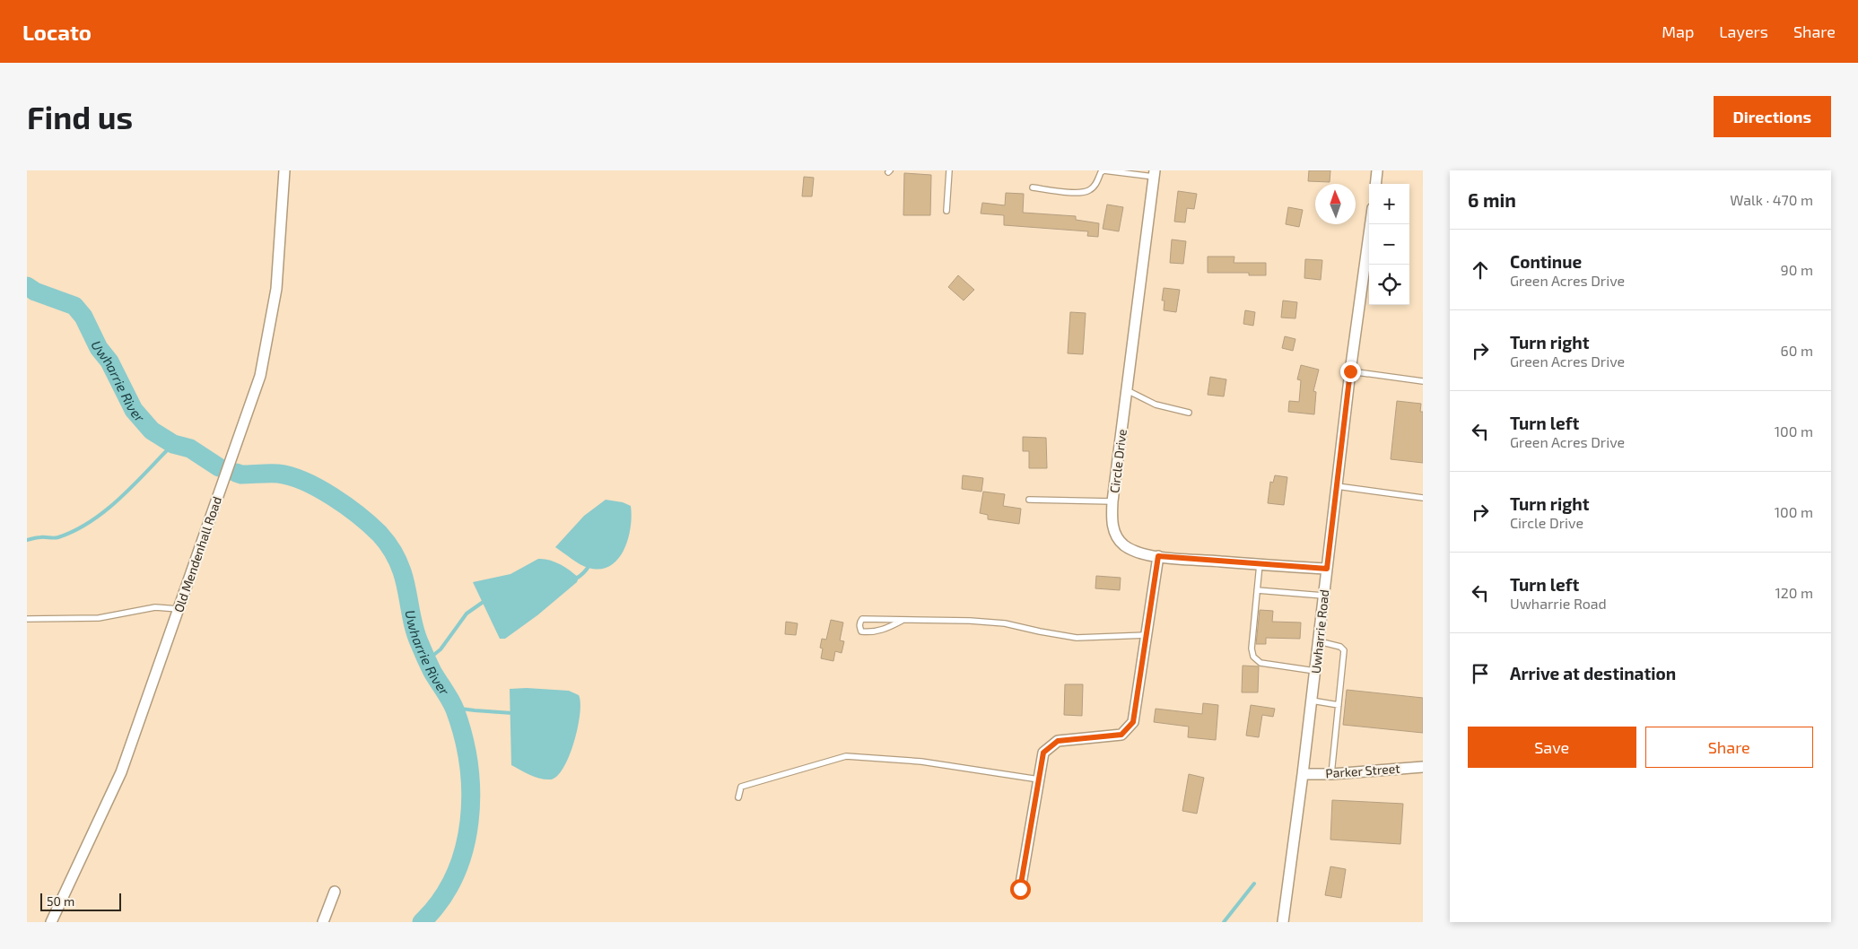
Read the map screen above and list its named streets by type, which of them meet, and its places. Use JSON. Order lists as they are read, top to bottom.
{
  "streets": {
    "street": [
      "Circle Drive",
      "Old Mendenhall Road",
      "Uwharrie Road",
      "Parker Street"
    ]
  },
  "crossings": [
    ["Circle Drive", "Uwharrie Road"],
    ["Uwharrie Road", "Parker Street"]
  ],
  "water": ["Uwharrie River"],
  "scale_bar": "50 m",
  "north": "top",
  "page": {
    "header": "Locato",
    "nav": ["Map", "Layers", "Share"],
    "buttons": [
      "Directions",
      ["Save", "Share"]
    ],
    "title": "Find us",
    "heading": ["6 min", "Walk · 470 m"],
    "map_buttons": ["+", "−"],
    "list": [
      ["Continue", "Green Acres Drive", "90 m"],
      ["Turn right", "Green Acres Drive", "60 m"],
      ["Turn left", "Green Acres Drive", "100 m"],
      ["Turn right", "Circle Drive", "100 m"],
      ["Turn left", "Uwharrie Road", "120 m"],
      "Arrive at destination"
    ],
    "scale": "50 m"
  }
}
